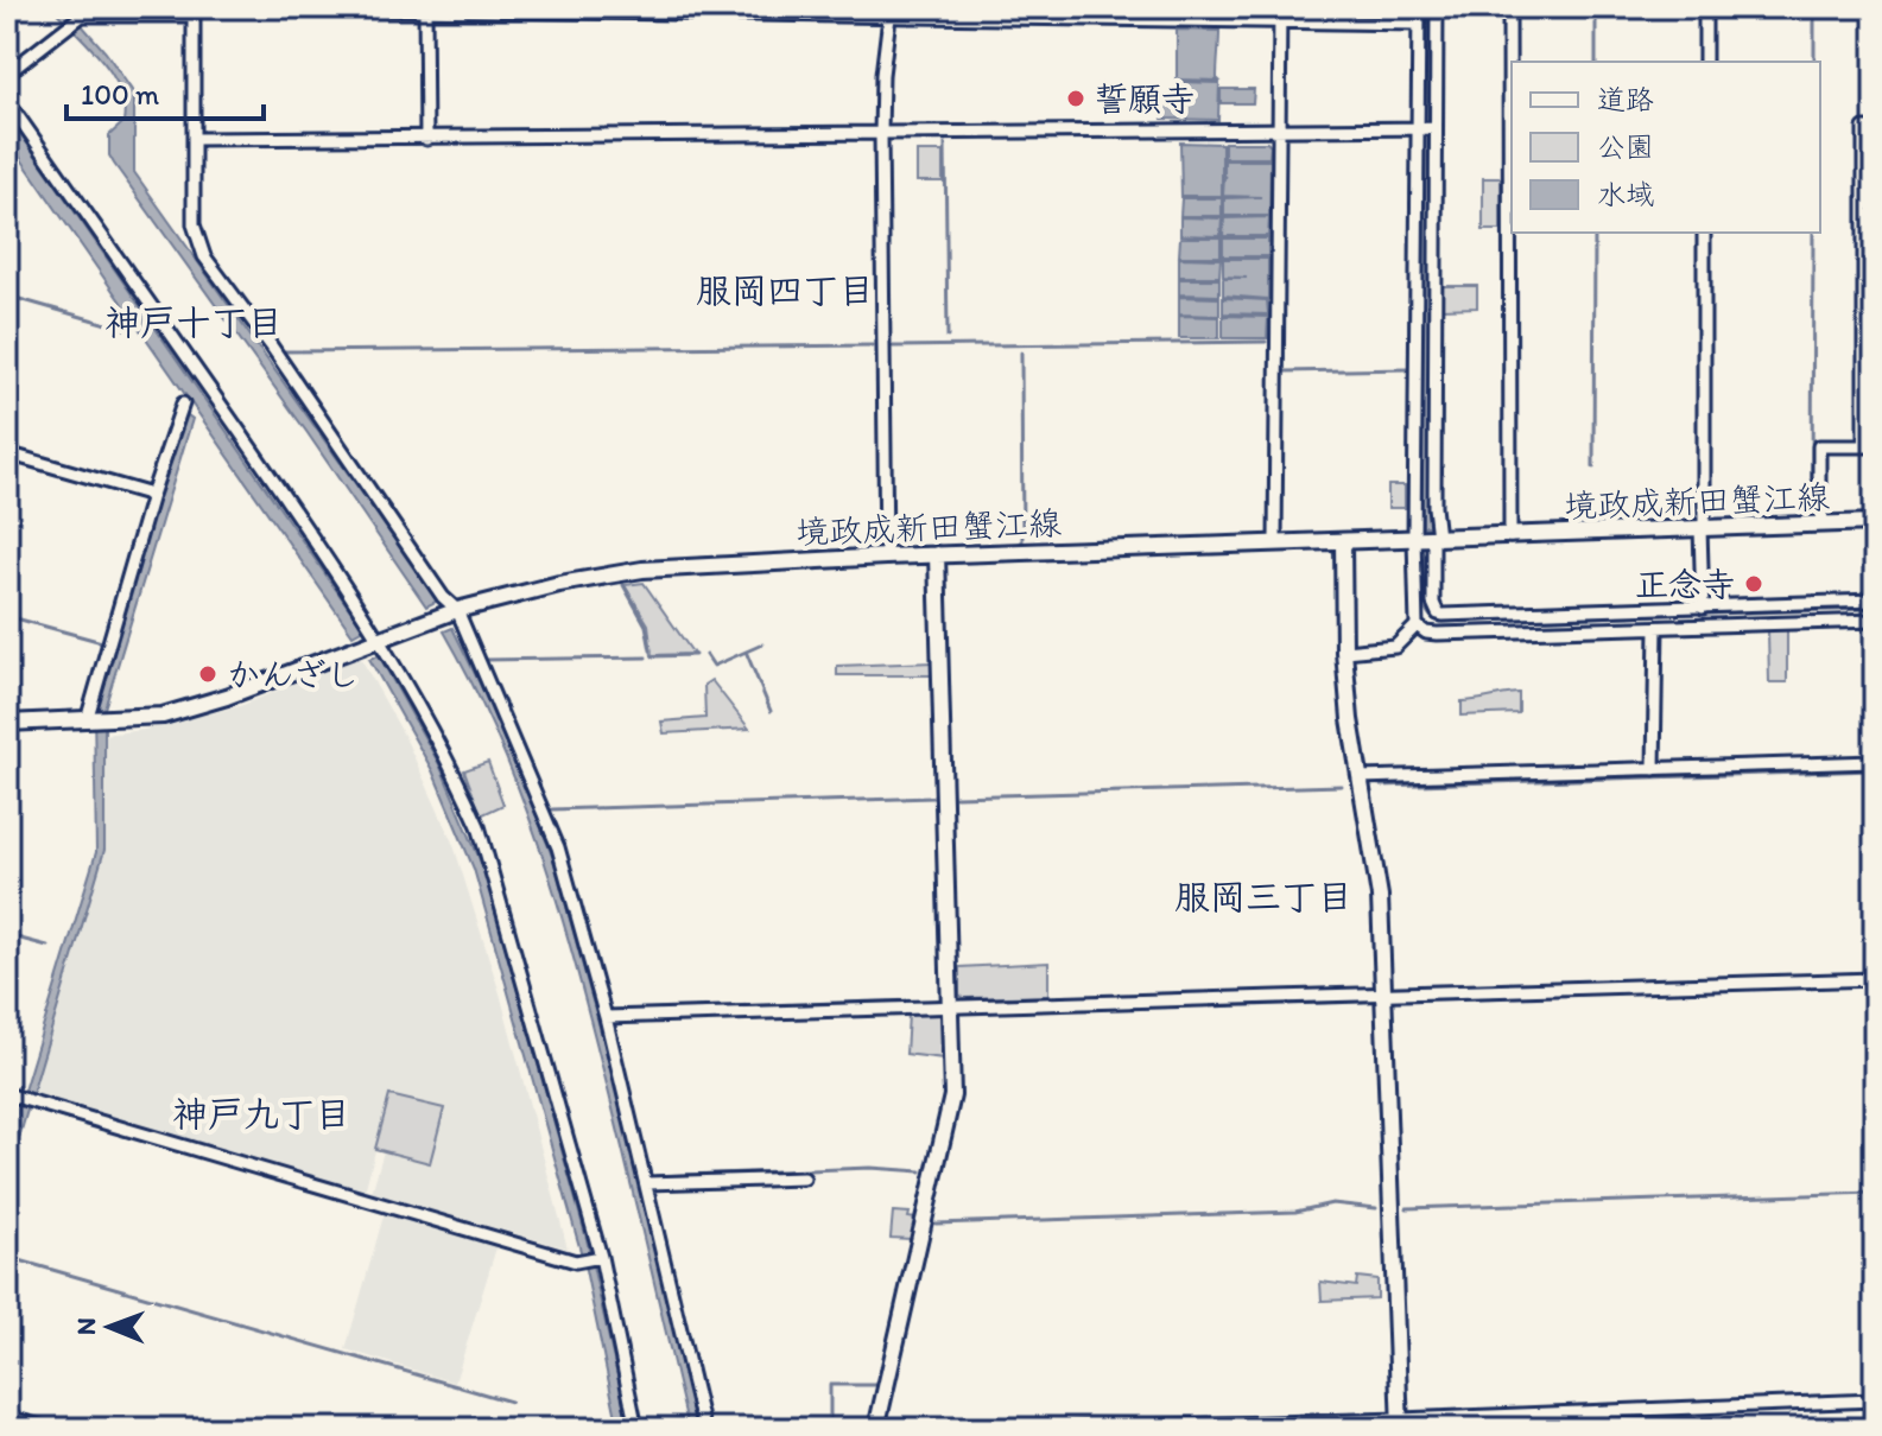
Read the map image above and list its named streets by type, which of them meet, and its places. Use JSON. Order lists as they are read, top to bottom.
{
  "streets": {
    "main road": ["境政成新田蟹江線"]
  },
  "districts": [
    "服岡四丁目",
    "神戸十丁目",
    "服岡三丁目",
    "神戸九丁目"
  ],
  "places": ["誓願寺", "正念寺", "かんざし"],
  "legend": ["道路", "公園", "水域"],
  "scale_bar": "100 m",
  "north": "left"
}
